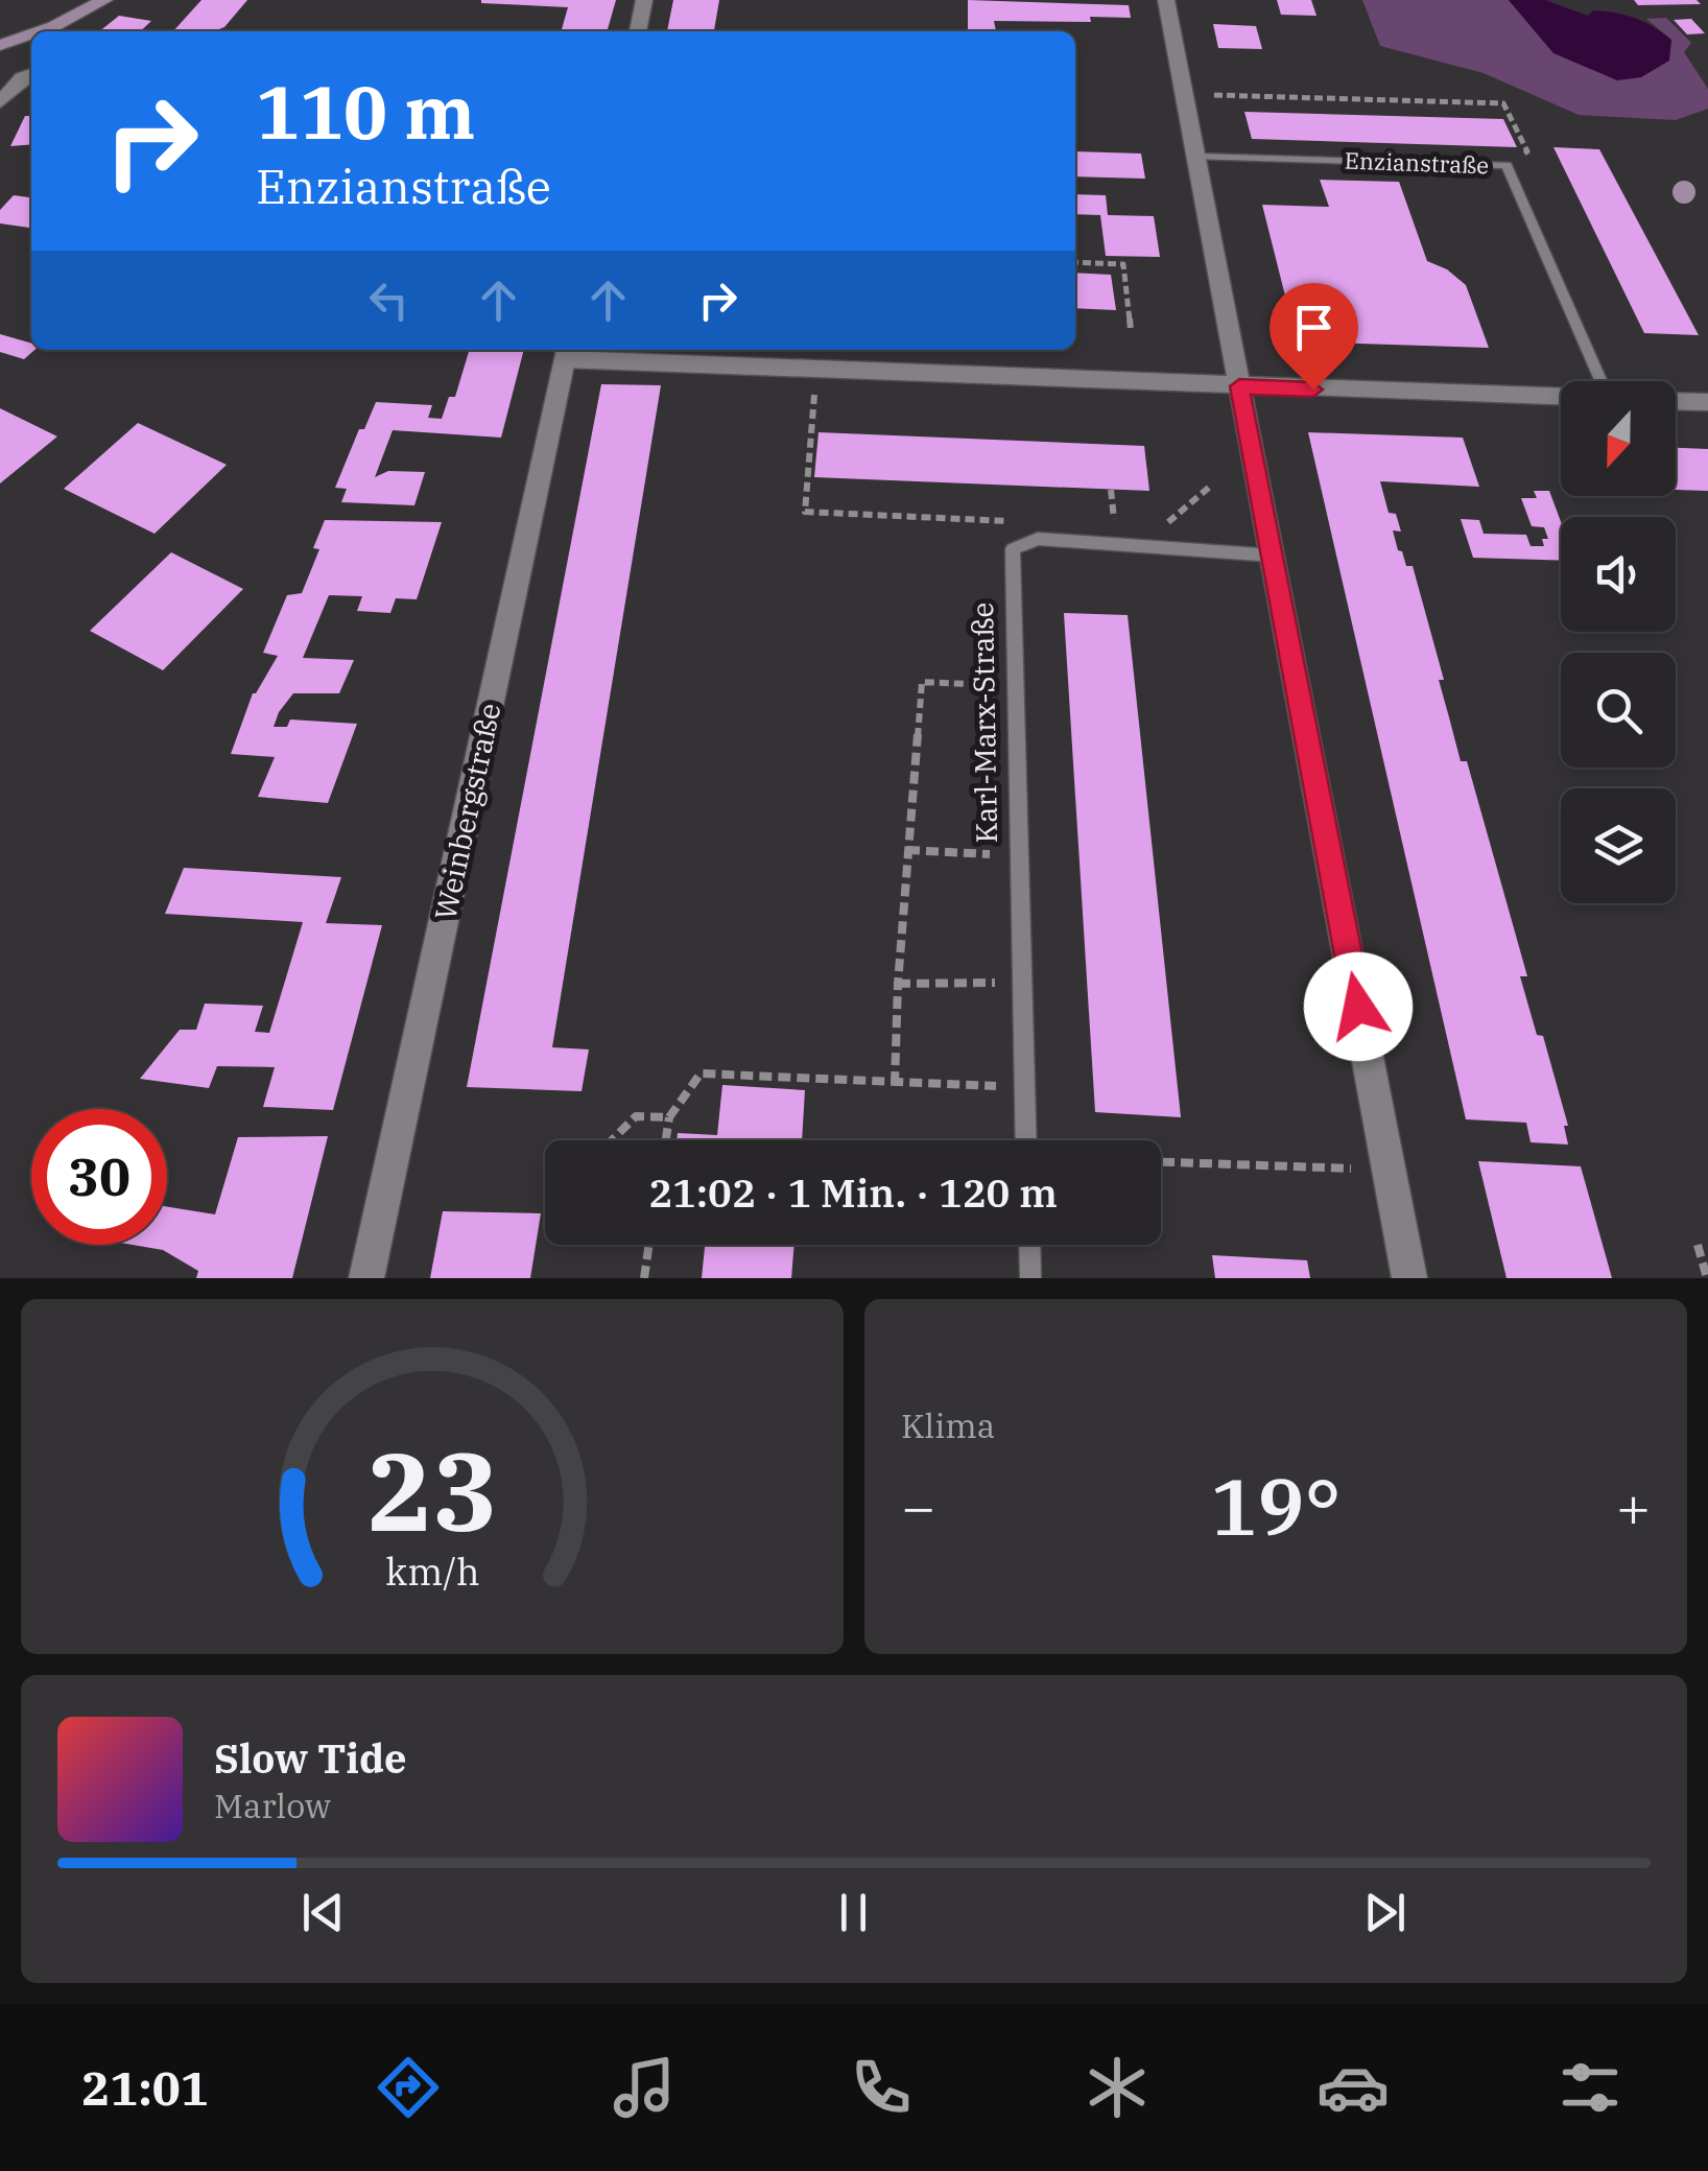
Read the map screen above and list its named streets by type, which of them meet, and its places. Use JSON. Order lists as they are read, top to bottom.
{
  "streets": {
    "street": ["Weinbergstraße"],
    "lane": ["Enzianstraße", "Karl-Marx-Straße"]
  },
  "north": "bottom",
  "page": {
    "turn": ["110 m", "Enzianstraße"],
    "limit": "30",
    "trip": "21:02 · 1 Min. · 120 m",
    "tile": "Klima",
    "heat": ["−", "19°", "+"],
    "song": ["Slow Tide", "Marlow"],
    "tabs": "21:01",
    "gauge": ["23", "km/h"]
  }
}
